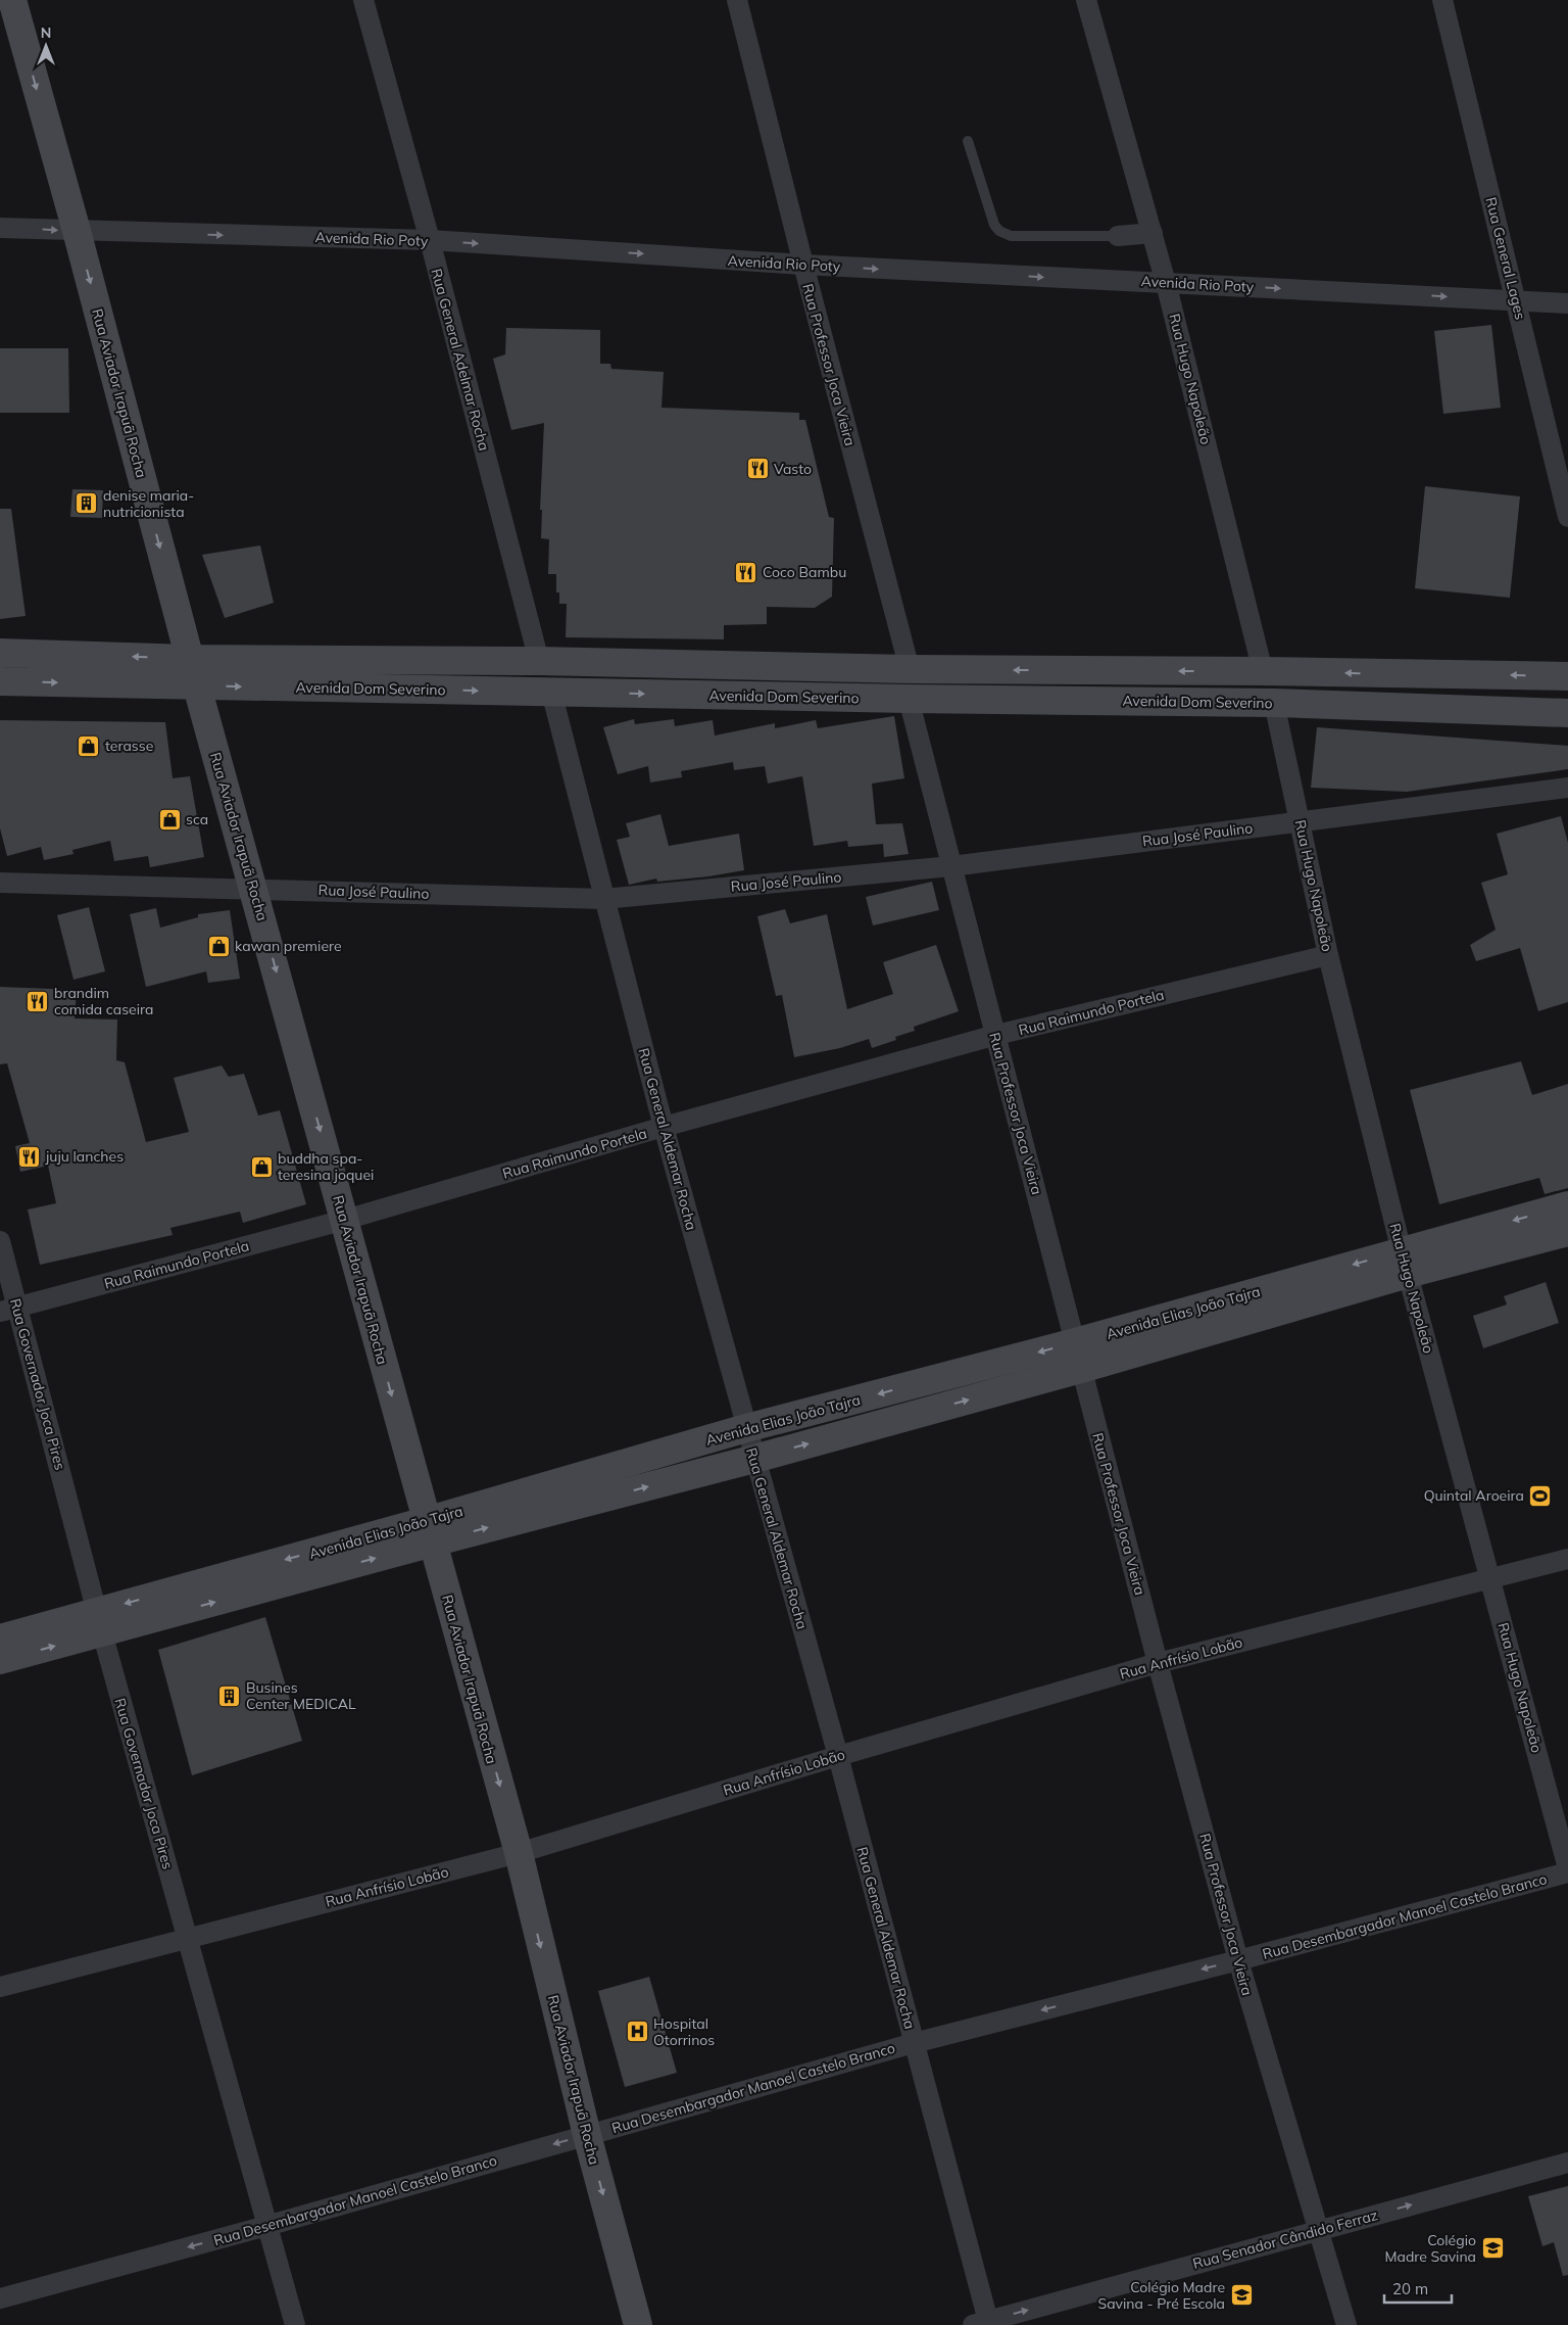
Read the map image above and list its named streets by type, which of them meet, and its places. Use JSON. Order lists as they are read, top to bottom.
{
  "streets": {
    "street": [
      "Avenida Rio Poty",
      "Rua General Lages",
      "Rua General Adelmar Rocha",
      "Rua Professor Joca Vieira",
      "Rua Hugo Napoleão",
      "Rua Aviador Irapuã Rocha",
      "Avenida Dom Severino",
      "Rua José Paulino",
      "Rua Raimundo Portela",
      "Rua General Aldemar Rocha",
      "Avenida Elias João Tajra",
      "Rua Governador Joca Pires",
      "Rua Anfrísio Lobão",
      "Rua Desembargador Manoel Castelo Branco",
      "Rua Senador Cândido Ferraz"
    ]
  },
  "crossings": [
    ["Avenida Rio Poty", "Rua General Lages"],
    ["Avenida Rio Poty", "Rua General Adelmar Rocha"],
    ["Avenida Rio Poty", "Rua Professor Joca Vieira"],
    ["Avenida Rio Poty", "Rua Hugo Napoleão"],
    ["Avenida Rio Poty", "Rua Aviador Irapuã Rocha"],
    ["Rua General Adelmar Rocha", "Avenida Dom Severino"],
    ["Rua Professor Joca Vieira", "Avenida Dom Severino"],
    ["Rua Professor Joca Vieira", "Rua José Paulino"],
    ["Rua Professor Joca Vieira", "Rua Raimundo Portela"],
    ["Rua Professor Joca Vieira", "Avenida Elias João Tajra"],
    ["Rua Professor Joca Vieira", "Rua Anfrísio Lobão"],
    ["Rua Professor Joca Vieira", "Rua Desembargador Manoel Castelo Branco"],
    ["Rua Professor Joca Vieira", "Rua Senador Cândido Ferraz"],
    ["Rua Hugo Napoleão", "Avenida Dom Severino"],
    ["Rua Hugo Napoleão", "Rua José Paulino"],
    ["Rua Hugo Napoleão", "Rua Raimundo Portela"],
    ["Rua Hugo Napoleão", "Avenida Elias João Tajra"],
    ["Rua Hugo Napoleão", "Rua Anfrísio Lobão"],
    ["Rua Aviador Irapuã Rocha", "Avenida Dom Severino"],
    ["Rua Aviador Irapuã Rocha", "Rua José Paulino"],
    ["Rua Aviador Irapuã Rocha", "Rua Raimundo Portela"],
    ["Rua Aviador Irapuã Rocha", "Avenida Elias João Tajra"],
    ["Rua Aviador Irapuã Rocha", "Rua Anfrísio Lobão"],
    ["Rua Aviador Irapuã Rocha", "Rua Desembargador Manoel Castelo Branco"],
    ["Avenida Dom Severino", "Rua General Aldemar Rocha"],
    ["Rua José Paulino", "Rua General Aldemar Rocha"],
    ["Rua Raimundo Portela", "Rua General Aldemar Rocha"],
    ["Rua Raimundo Portela", "Rua Governador Joca Pires"],
    ["Rua General Aldemar Rocha", "Avenida Elias João Tajra"],
    ["Rua General Aldemar Rocha", "Rua Anfrísio Lobão"],
    ["Rua General Aldemar Rocha", "Rua Desembargador Manoel Castelo Branco"],
    ["Rua General Aldemar Rocha", "Rua Senador Cândido Ferraz"],
    ["Avenida Elias João Tajra", "Rua Governador Joca Pires"],
    ["Rua Governador Joca Pires", "Rua Anfrísio Lobão"],
    ["Rua Governador Joca Pires", "Rua Desembargador Manoel Castelo Branco"]
  ],
  "one_way": [
    "Avenida Rio Poty",
    "Rua Aviador Irapuã Rocha",
    "Rua Desembargador Manoel Castelo Branco",
    "Rua Senador Cândido Ferraz"
  ],
  "places": {
    "restaurant": [
      "Vasto",
      "Coco Bambu",
      "brandim comida caseira",
      "juju lanches"
    ],
    "building": ["denise maria- nutricionista", "Busines Center MEDICAL"],
    "shop": [
      "terasse",
      "sca",
      "kawan premiere",
      "buddha spa- teresina joquei"
    ],
    "sports": ["Quintal Aroeira"],
    "hospital": ["Hospital Otorrinos"],
    "school or university": ["Colégio Madre Savina", "Colégio Madre Savina - Pré Escola"]
  },
  "scale_bar": "20 m",
  "north": "top"
}
